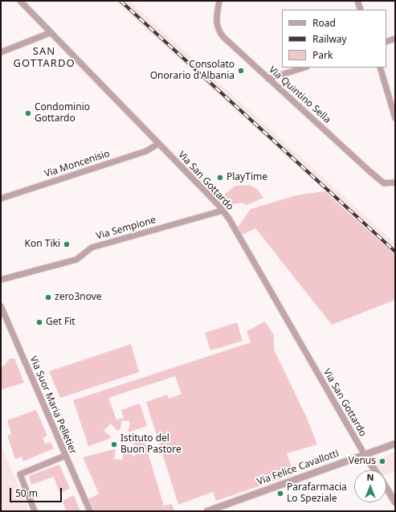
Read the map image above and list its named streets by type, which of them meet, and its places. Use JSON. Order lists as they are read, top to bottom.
{
  "streets": {
    "street": [
      "Via Quintino Sella",
      "Via Moncenisio",
      "Via San Gottardo",
      "Via Sempione",
      "Via Suor Maria Pelletier",
      "Via Felice Cavallotti"
    ]
  },
  "crossings": [
    ["Via Moncenisio", "Via San Gottardo"],
    ["Via San Gottardo", "Via Sempione"],
    ["Via San Gottardo", "Via Felice Cavallotti"]
  ],
  "districts": ["SAN GOTTARDO"],
  "places": [
    "Consolato Onorario d'Albania",
    "Condominio Gottardo",
    "PlayTime",
    "Kon Tiki",
    "zero3nove",
    "Get Fit",
    "Istituto del Buon Pastore",
    "Venus",
    "Parafarmacia Lo Speziale"
  ],
  "legend": ["Road", "Railway", "Park"],
  "scale_bar": "50 m",
  "north": "top"
}
